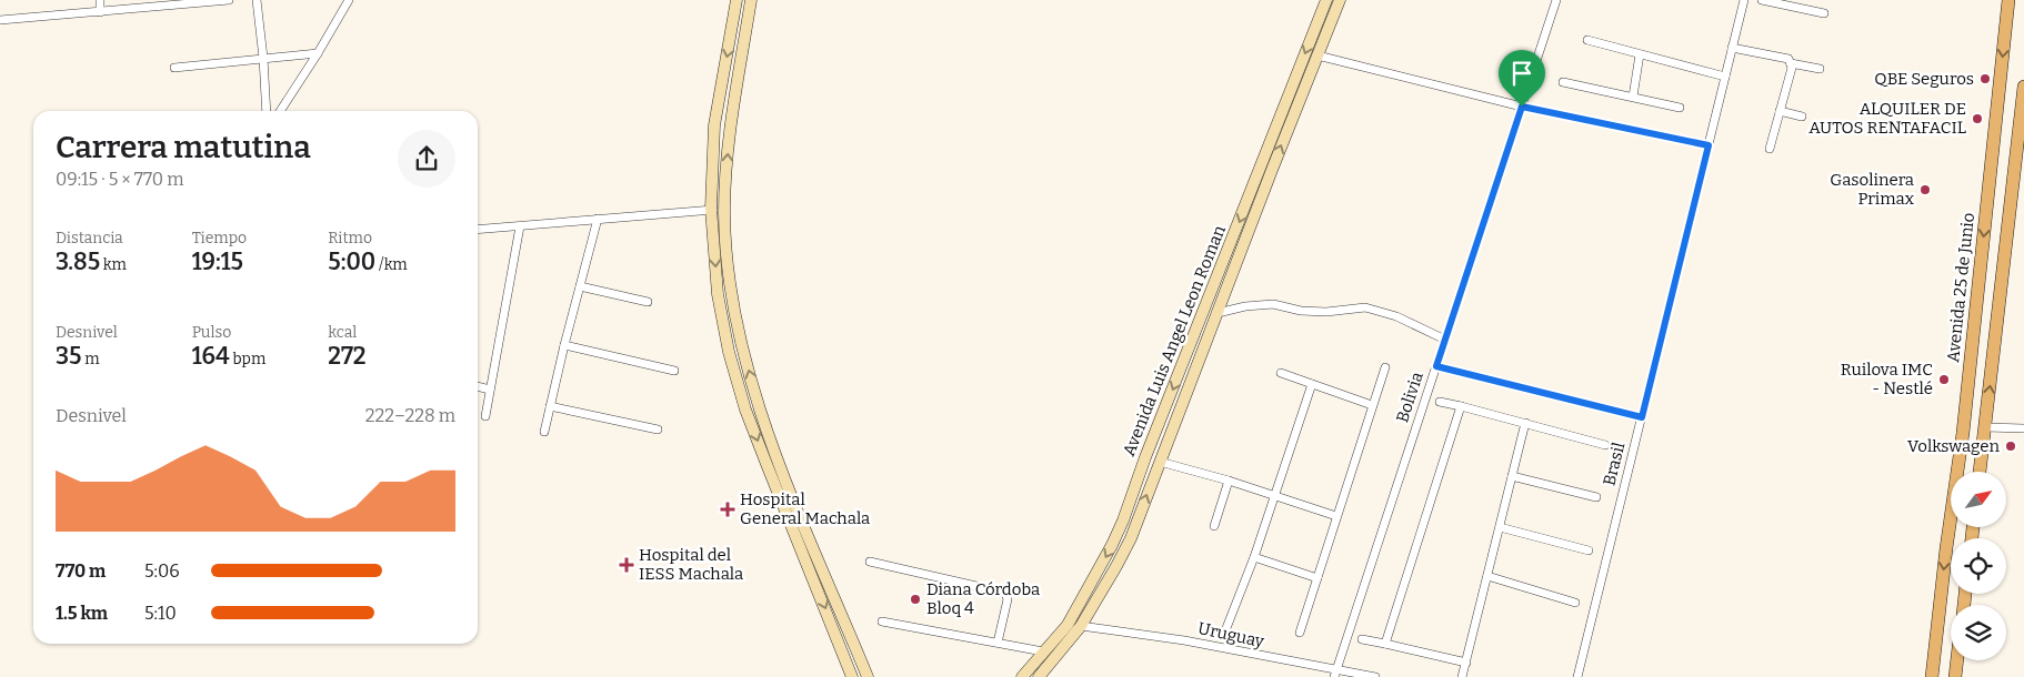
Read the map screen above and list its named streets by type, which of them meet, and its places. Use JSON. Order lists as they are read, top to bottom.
{
  "streets": {
    "main road": ["Avenida 25 de Junio", "Avenida Luis Angel Leon Roman"],
    "street": ["Bolivia", "Brasil", "Uruguay"]
  },
  "crossings": [
    ["Avenida Luis Angel Leon Roman", "Uruguay"],
    ["Bolivia", "Uruguay"]
  ],
  "places": {
    "other": [
      "QBE Seguros",
      "ALQUILER DE AUTOS RENTAFACIL",
      "Gasolinera Primax",
      "Ruilova IMC - Nestlé",
      "Volkswagen",
      "Diana Córdoba Bloq 4"
    ],
    "health": ["Hospital General Machala", "Hospital del IESS Machala"]
  },
  "north": "top right",
  "page": {
    "heading": ["Carrera matutina", "09:15 · 5 × 770 m"],
    "stats": [
      ["Distancia", "3.85 km"],
      ["Tiempo", "19:15"],
      ["Ritmo", "5:00 /km"],
      ["Desnivel", "35 m"],
      ["Pulso", "164 bpm"],
      ["kcal", "272"]
    ],
    "chart": ["Desnivel", "222–228 m"],
    "list": [
      {
        "name": "770 m",
        "note": "5:06"
      },
      {
        "name": "1.5 km",
        "note": "5:10"
      }
    ]
  }
}
